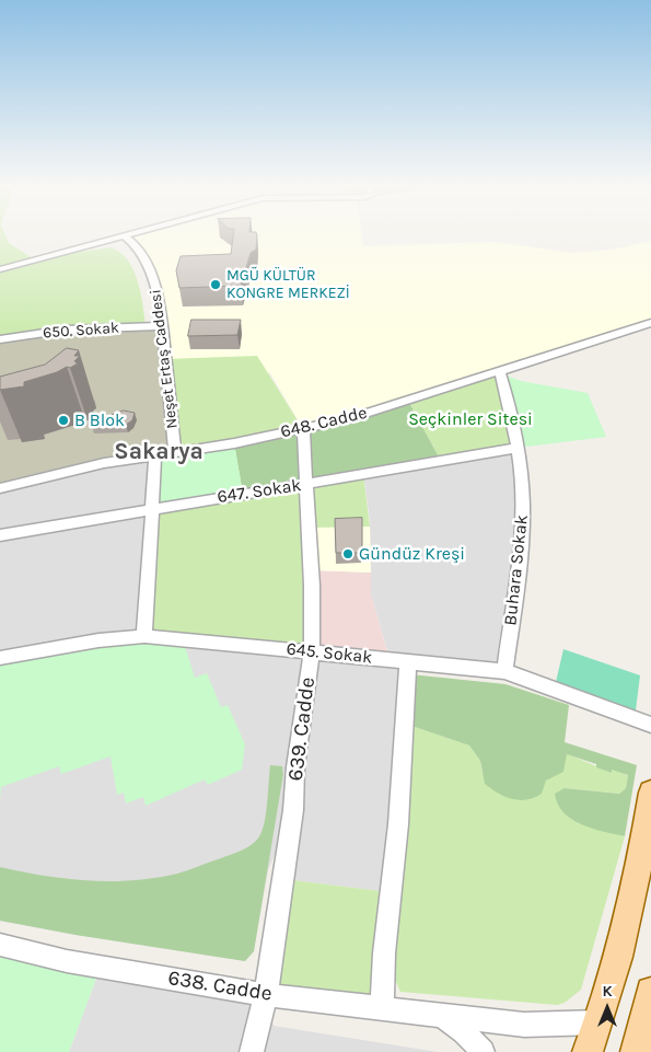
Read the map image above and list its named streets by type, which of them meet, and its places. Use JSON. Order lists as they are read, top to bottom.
{
  "streets": {
    "street": [
      "650. Sokak",
      "Neşet Ertaş Caddesi",
      "648. Cadde",
      "647. Sokak",
      "Buhara Sokak",
      "645. Sokak",
      "639. Cadde",
      "638. Cadde"
    ]
  },
  "crossings": [
    ["650. Sokak", "Neşet Ertaş Caddesi"],
    ["Neşet Ertaş Caddesi", "648. Cadde"],
    ["648. Cadde", "Buhara Sokak"],
    ["648. Cadde", "639. Cadde"],
    ["647. Sokak", "Buhara Sokak"],
    ["647. Sokak", "639. Cadde"],
    ["Buhara Sokak", "645. Sokak"],
    ["645. Sokak", "639. Cadde"],
    ["639. Cadde", "638. Cadde"]
  ],
  "districts": ["Sakarya"],
  "parks": ["Seçkinler Sitesi"],
  "places": ["MGÜ KÜLTÜR KONGRE MERKEZİ", "B Blok", "Gündüz Kreşi"],
  "north": "top"
}
